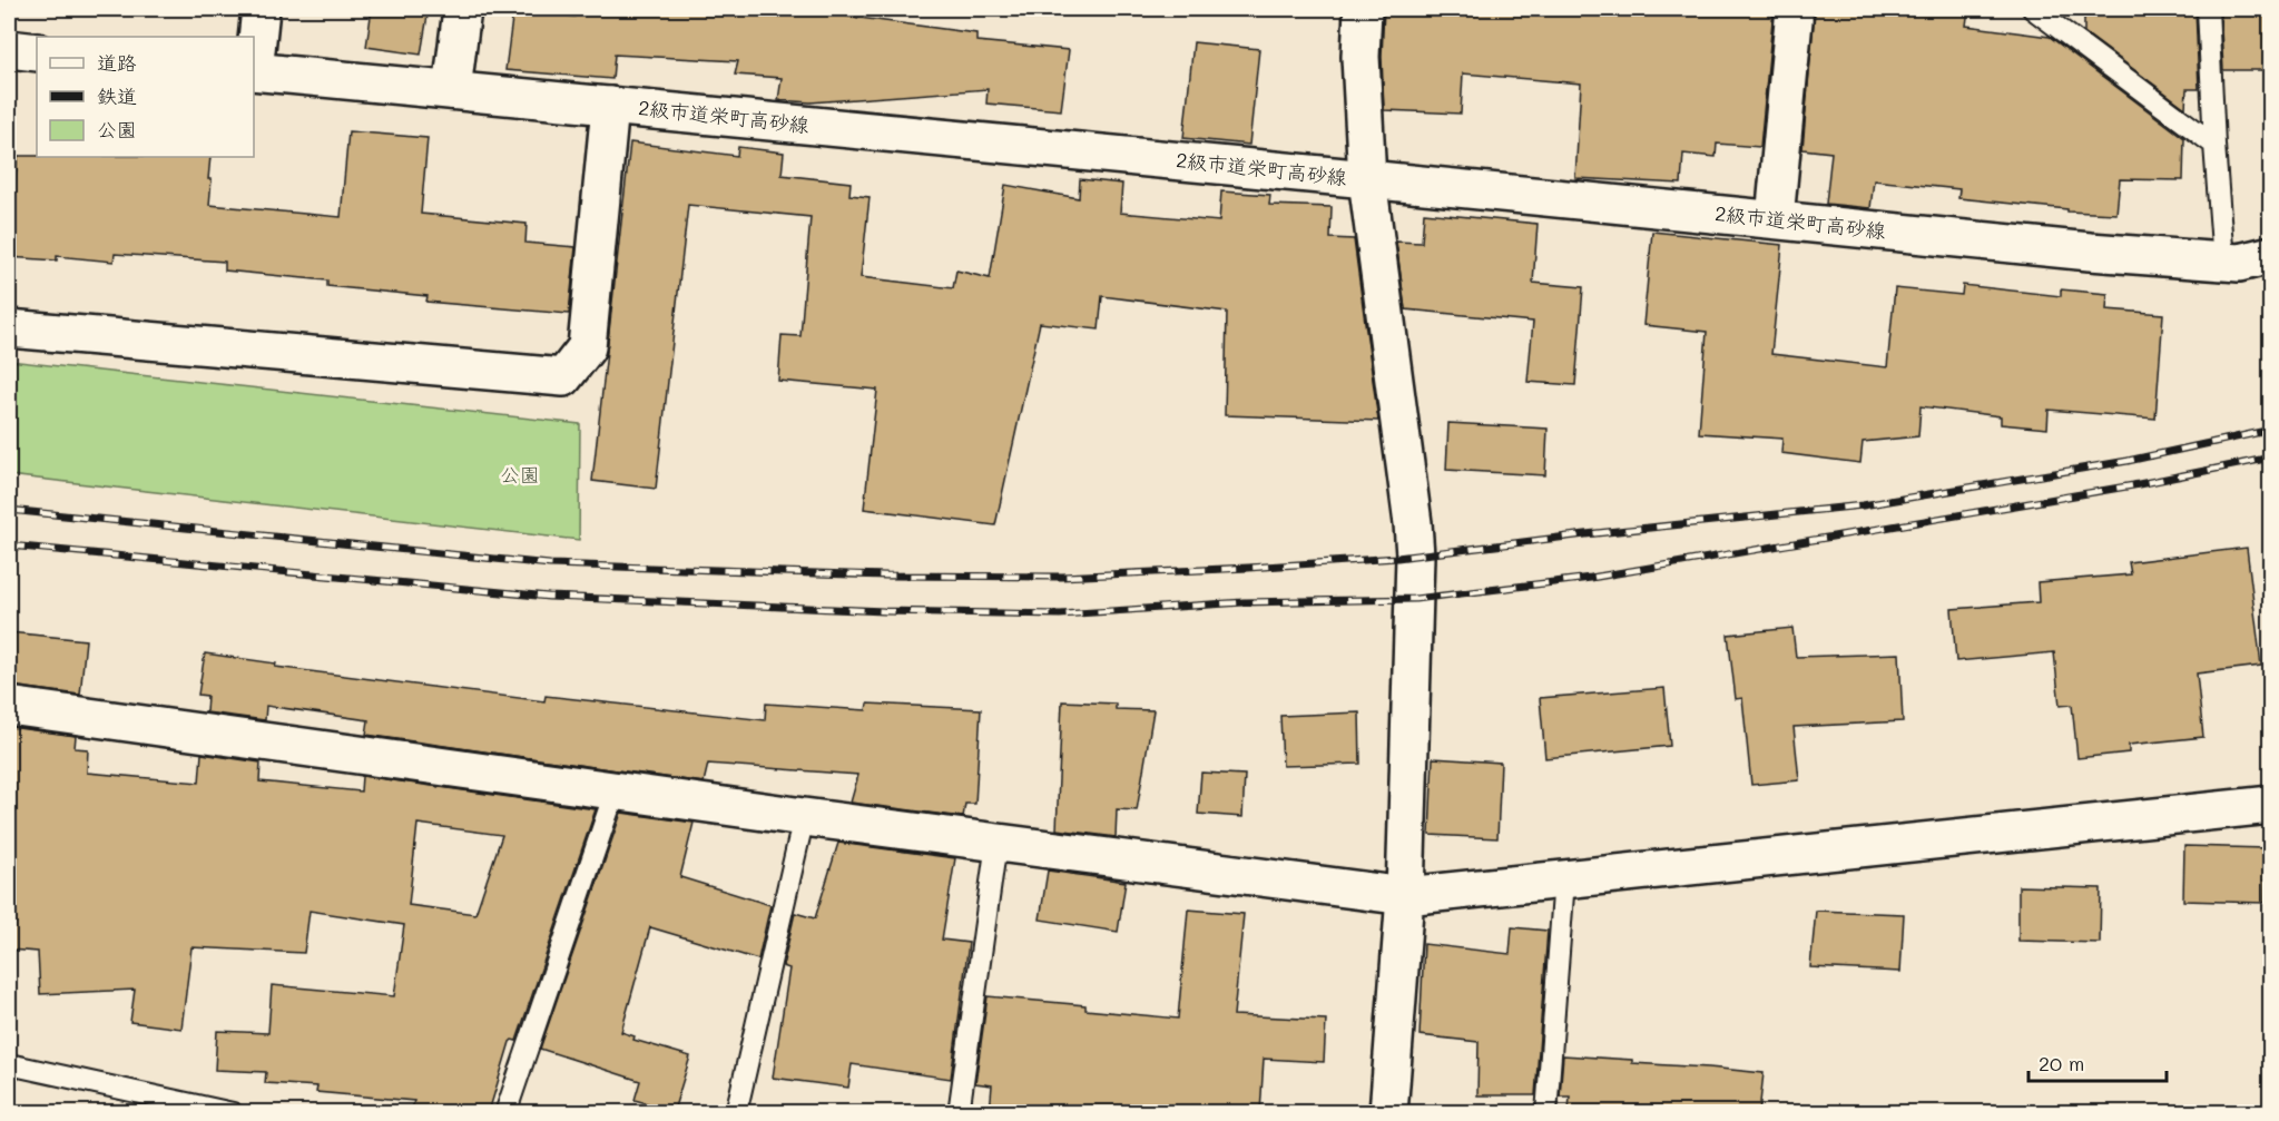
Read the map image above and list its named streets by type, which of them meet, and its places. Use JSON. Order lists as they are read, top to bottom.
{
  "streets": {
    "street": ["2級市道栄町高砂線"]
  },
  "parks": ["公園"],
  "legend": ["道路", "鉄道", "公園"],
  "scale_bar": "20 m"
}
